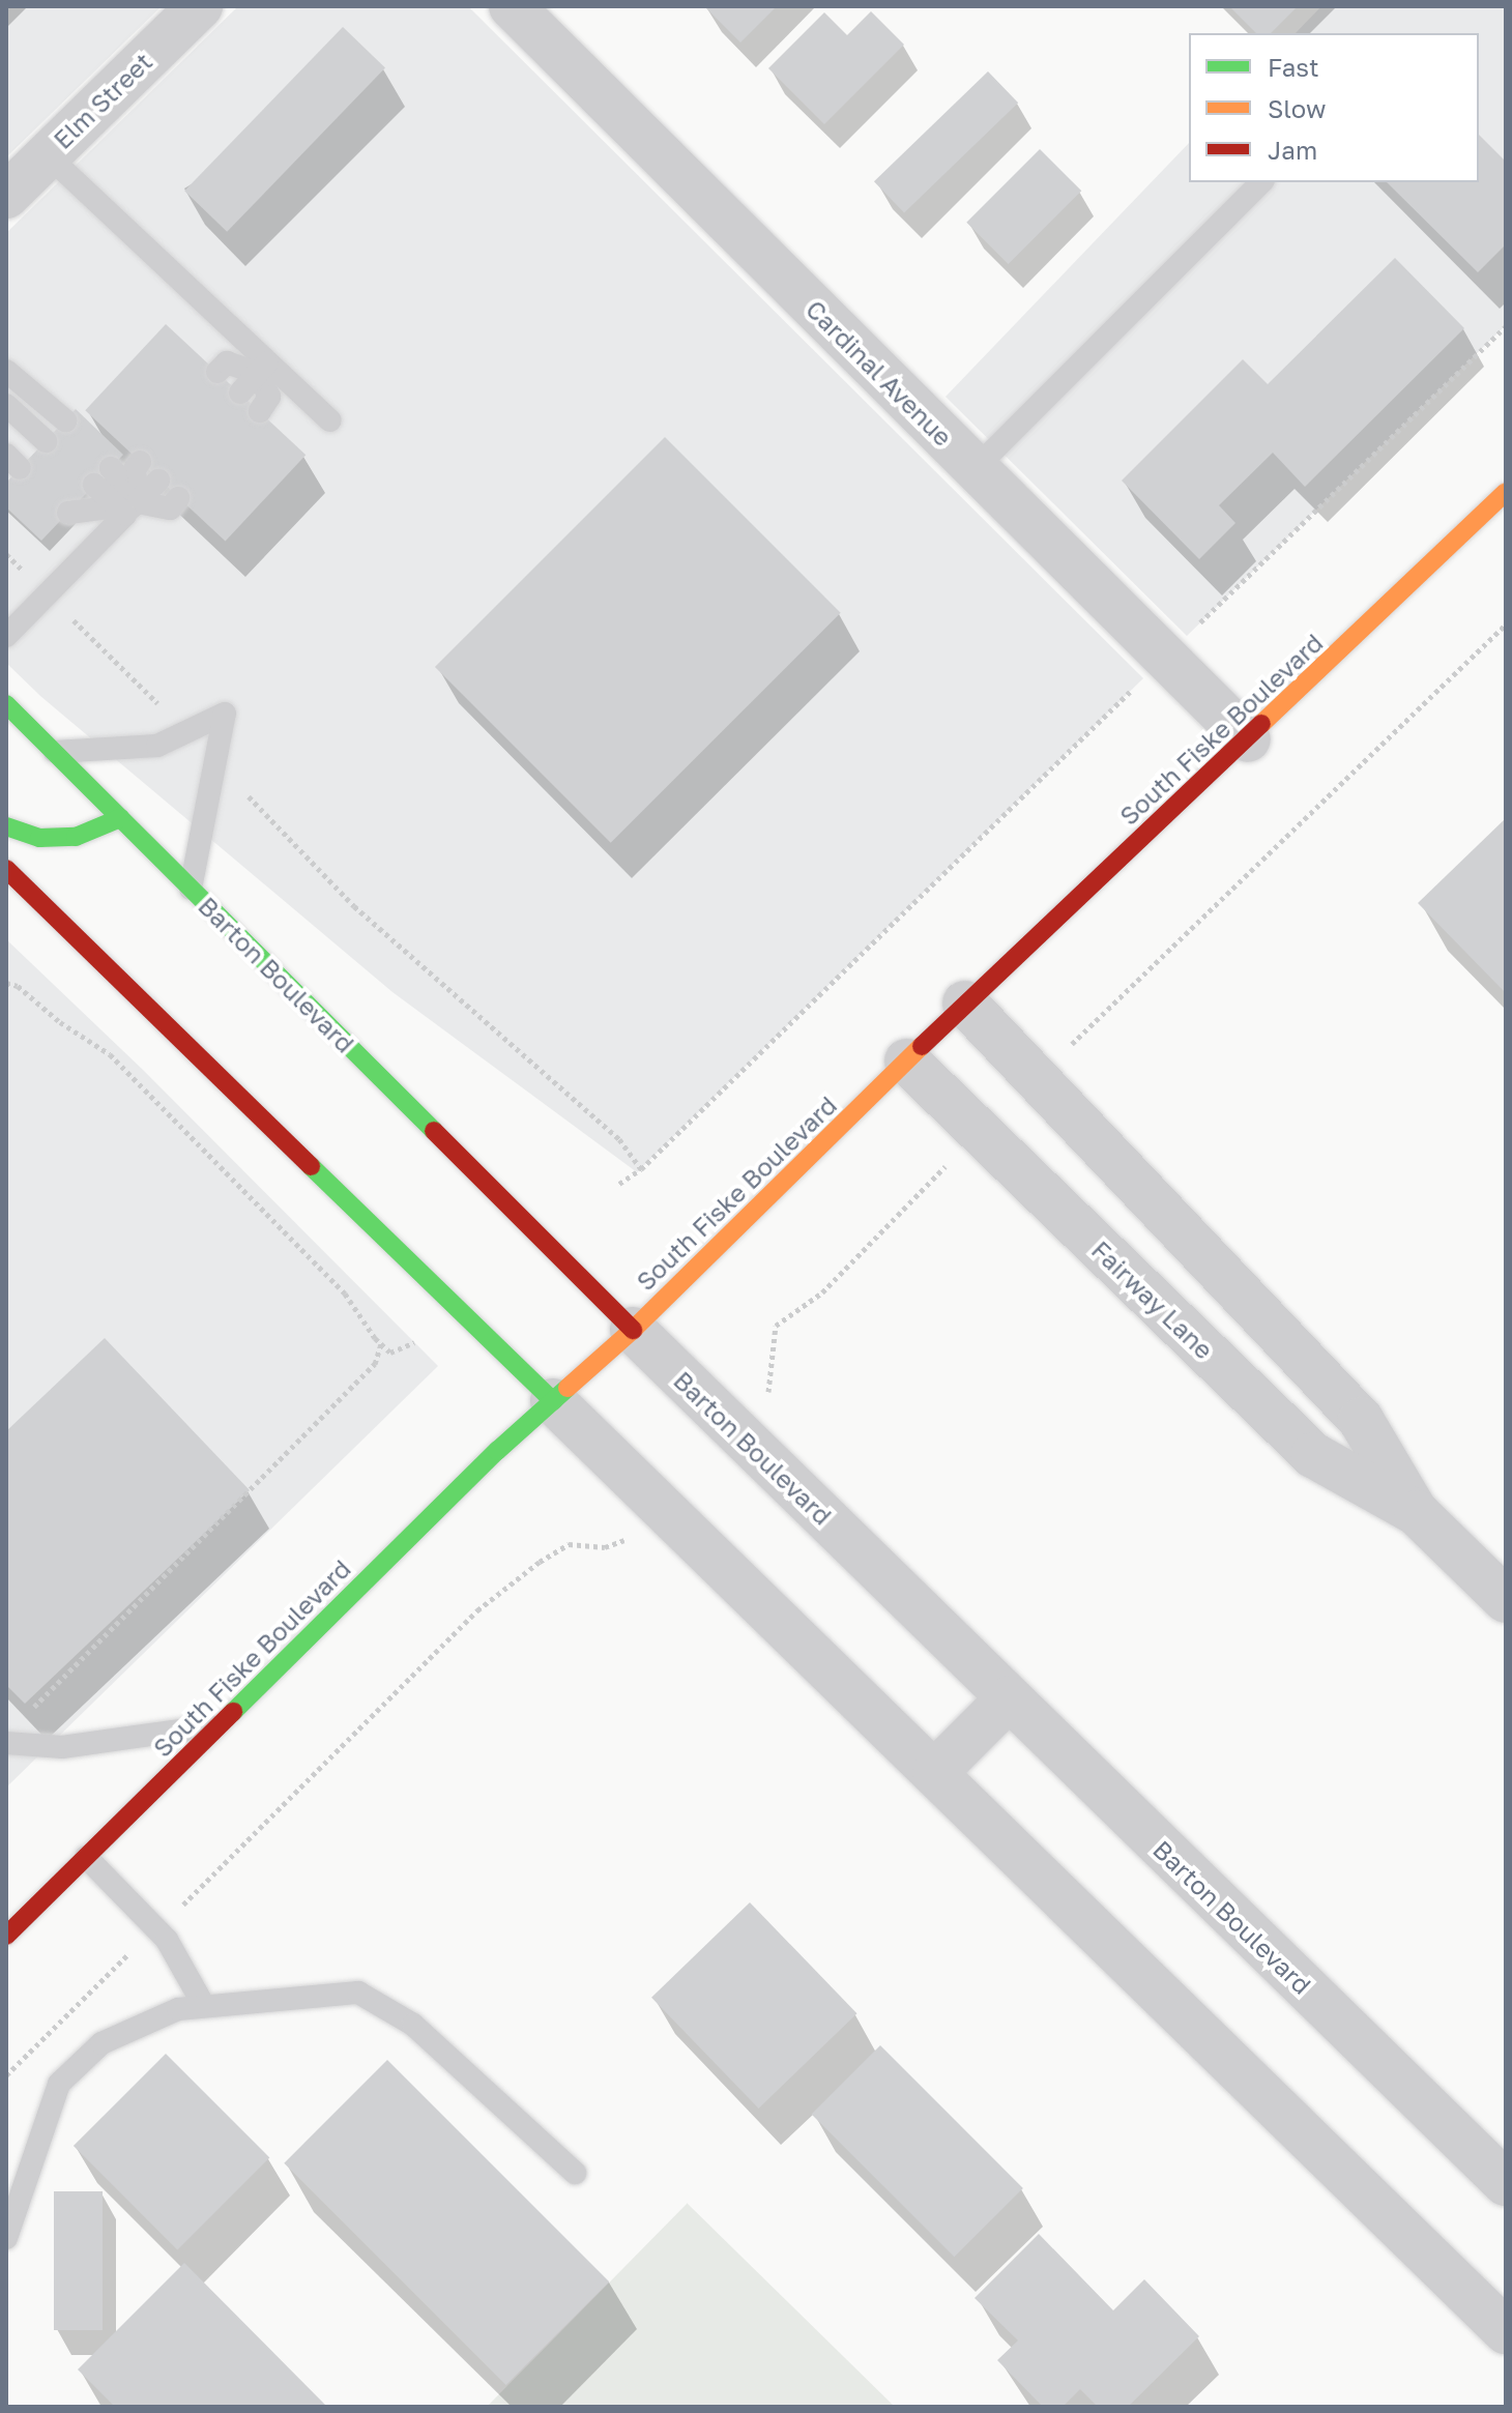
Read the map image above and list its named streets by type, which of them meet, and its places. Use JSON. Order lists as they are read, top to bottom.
{
  "streets": {
    "main road": ["South Fiske Boulevard", "Barton Boulevard"],
    "street": ["Elm Street", "Cardinal Avenue", "Fairway Lane"]
  },
  "crossings": [
    ["Cardinal Avenue", "South Fiske Boulevard"],
    ["South Fiske Boulevard", "Barton Boulevard"],
    ["South Fiske Boulevard", "Fairway Lane"]
  ],
  "legend": ["Fast", "Slow", "Jam"]
}
